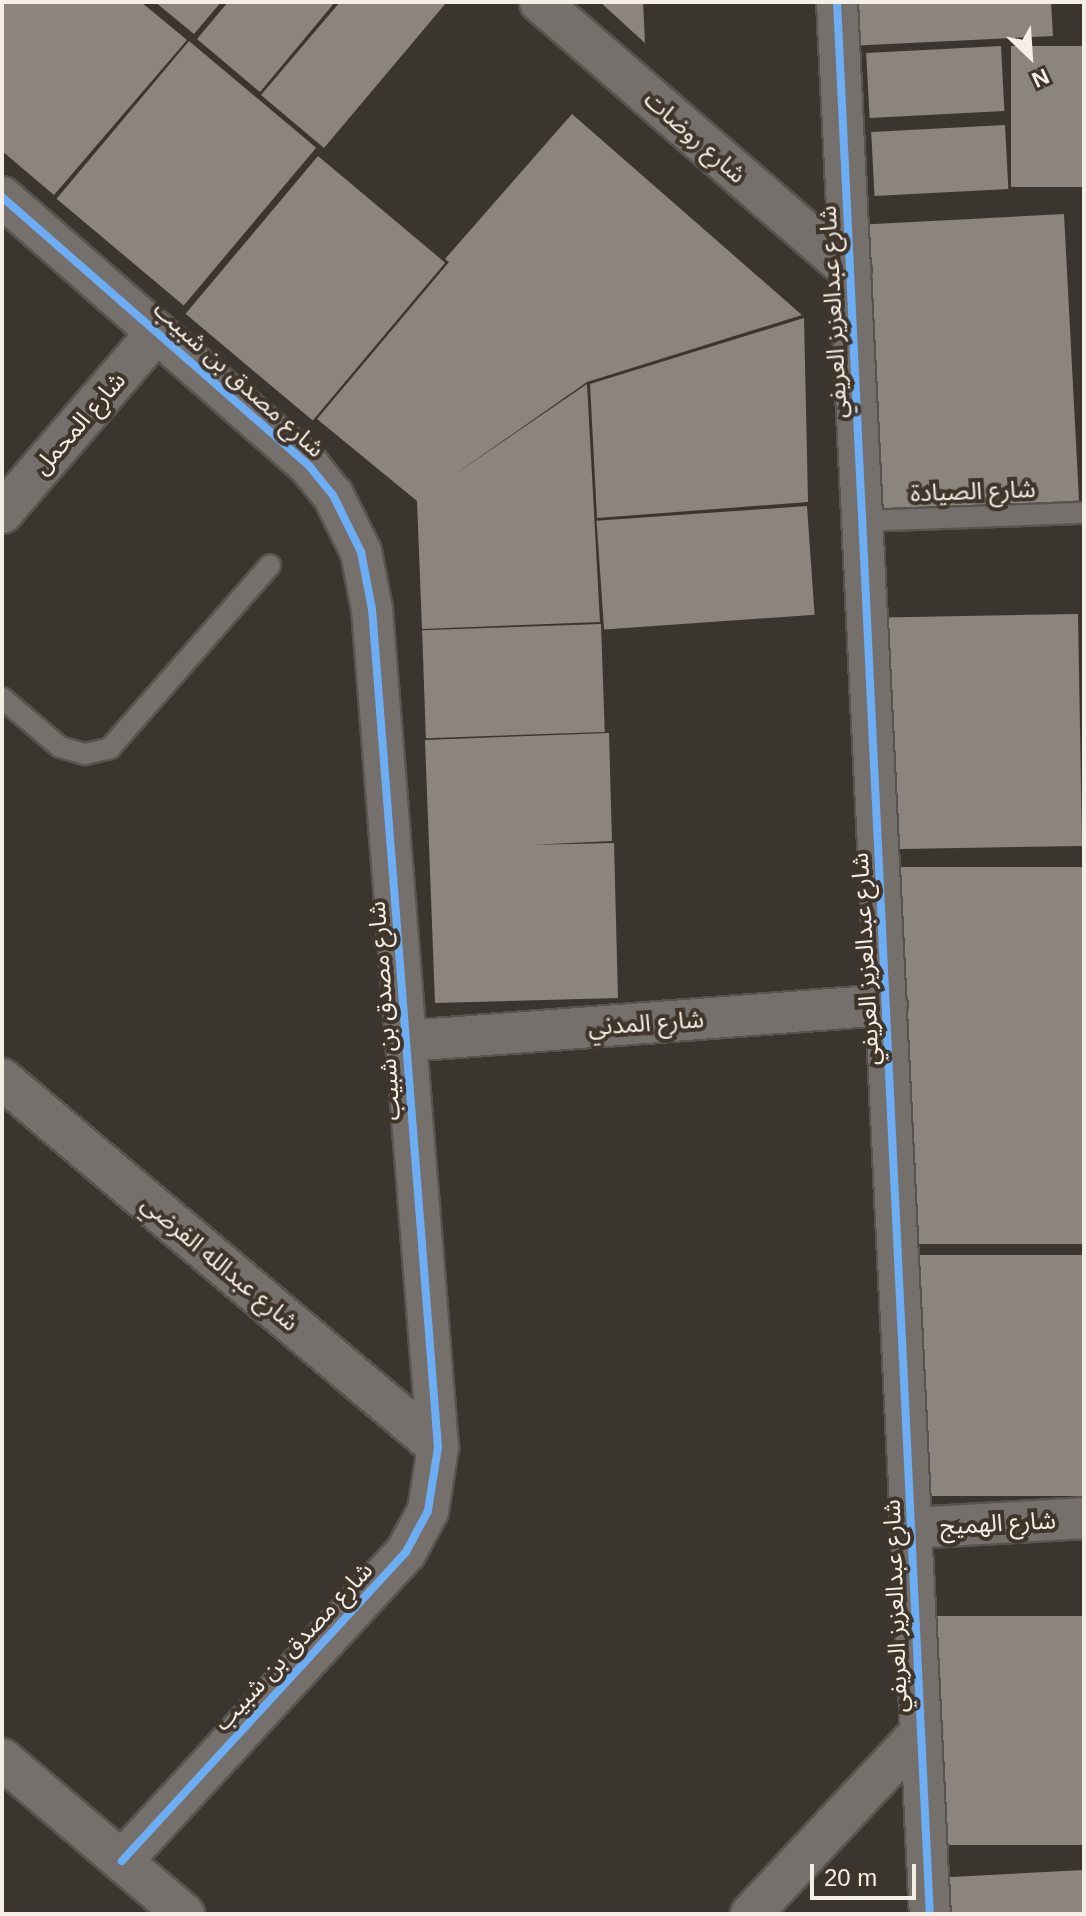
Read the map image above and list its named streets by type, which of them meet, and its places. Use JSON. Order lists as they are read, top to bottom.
{
  "streets": {
    "street": [
      "شارع روضات",
      "شارع عبدالعزيز العريفي",
      "شارع مصدق بن شبيب",
      "شارع المحمل",
      "شارع المدني",
      "شارع عبدالله الفرضي",
      "شارع الهميج"
    ],
    "lane": ["شارع الصيادة"]
  },
  "crossings": [
    ["شارع روضات", "شارع عبدالعزيز العريفي"],
    ["شارع عبدالعزيز العريفي", "شارع الصيادة"],
    ["شارع عبدالعزيز العريفي", "شارع المدني"],
    ["شارع عبدالعزيز العريفي", "شارع الهميج"],
    ["شارع مصدق بن شبيب", "شارع المحمل"],
    ["شارع مصدق بن شبيب", "شارع المدني"],
    ["شارع مصدق بن شبيب", "شارع عبدالله الفرضي"]
  ],
  "scale_bar": "20 m",
  "north": "bottom right"
}
